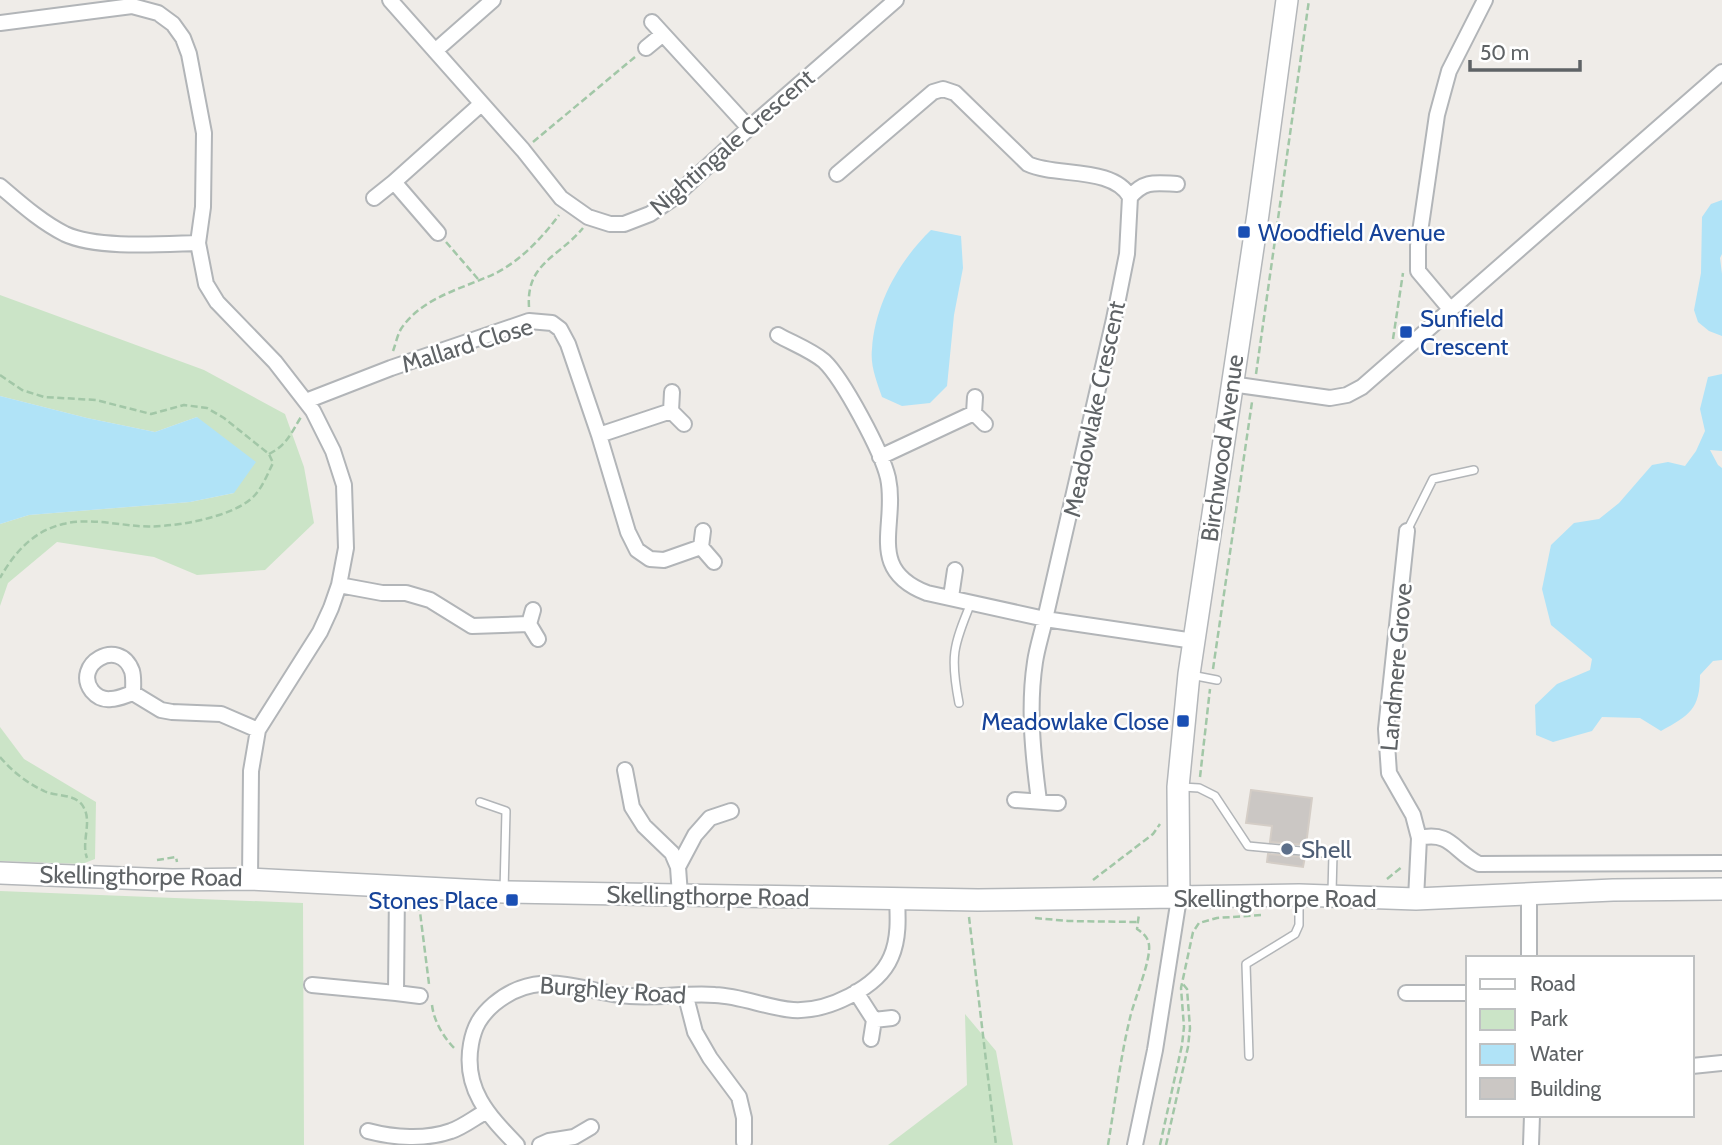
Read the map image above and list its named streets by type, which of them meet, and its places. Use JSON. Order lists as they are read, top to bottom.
{
  "streets": {
    "main road": ["Birchwood Avenue", "Skellingthorpe Road"],
    "street": [
      "Nightingale Crescent",
      "Mallard Close",
      "Meadowlake Crescent",
      "Landmere Grove",
      "Burghley Road"
    ]
  },
  "crossings": [
    ["Birchwood Avenue", "Skellingthorpe Road"],
    ["Skellingthorpe Road", "Burghley Road"]
  ],
  "places": {
    "transit": [
      "Woodfield Avenue",
      "Sunfield Crescent",
      "Meadowlake Close",
      "Stones Place"
    ],
    "other": ["Shell"]
  },
  "legend": [
    "Road",
    "Park",
    "Water",
    "Building"
  ],
  "scale_bar": "50 m"
}
